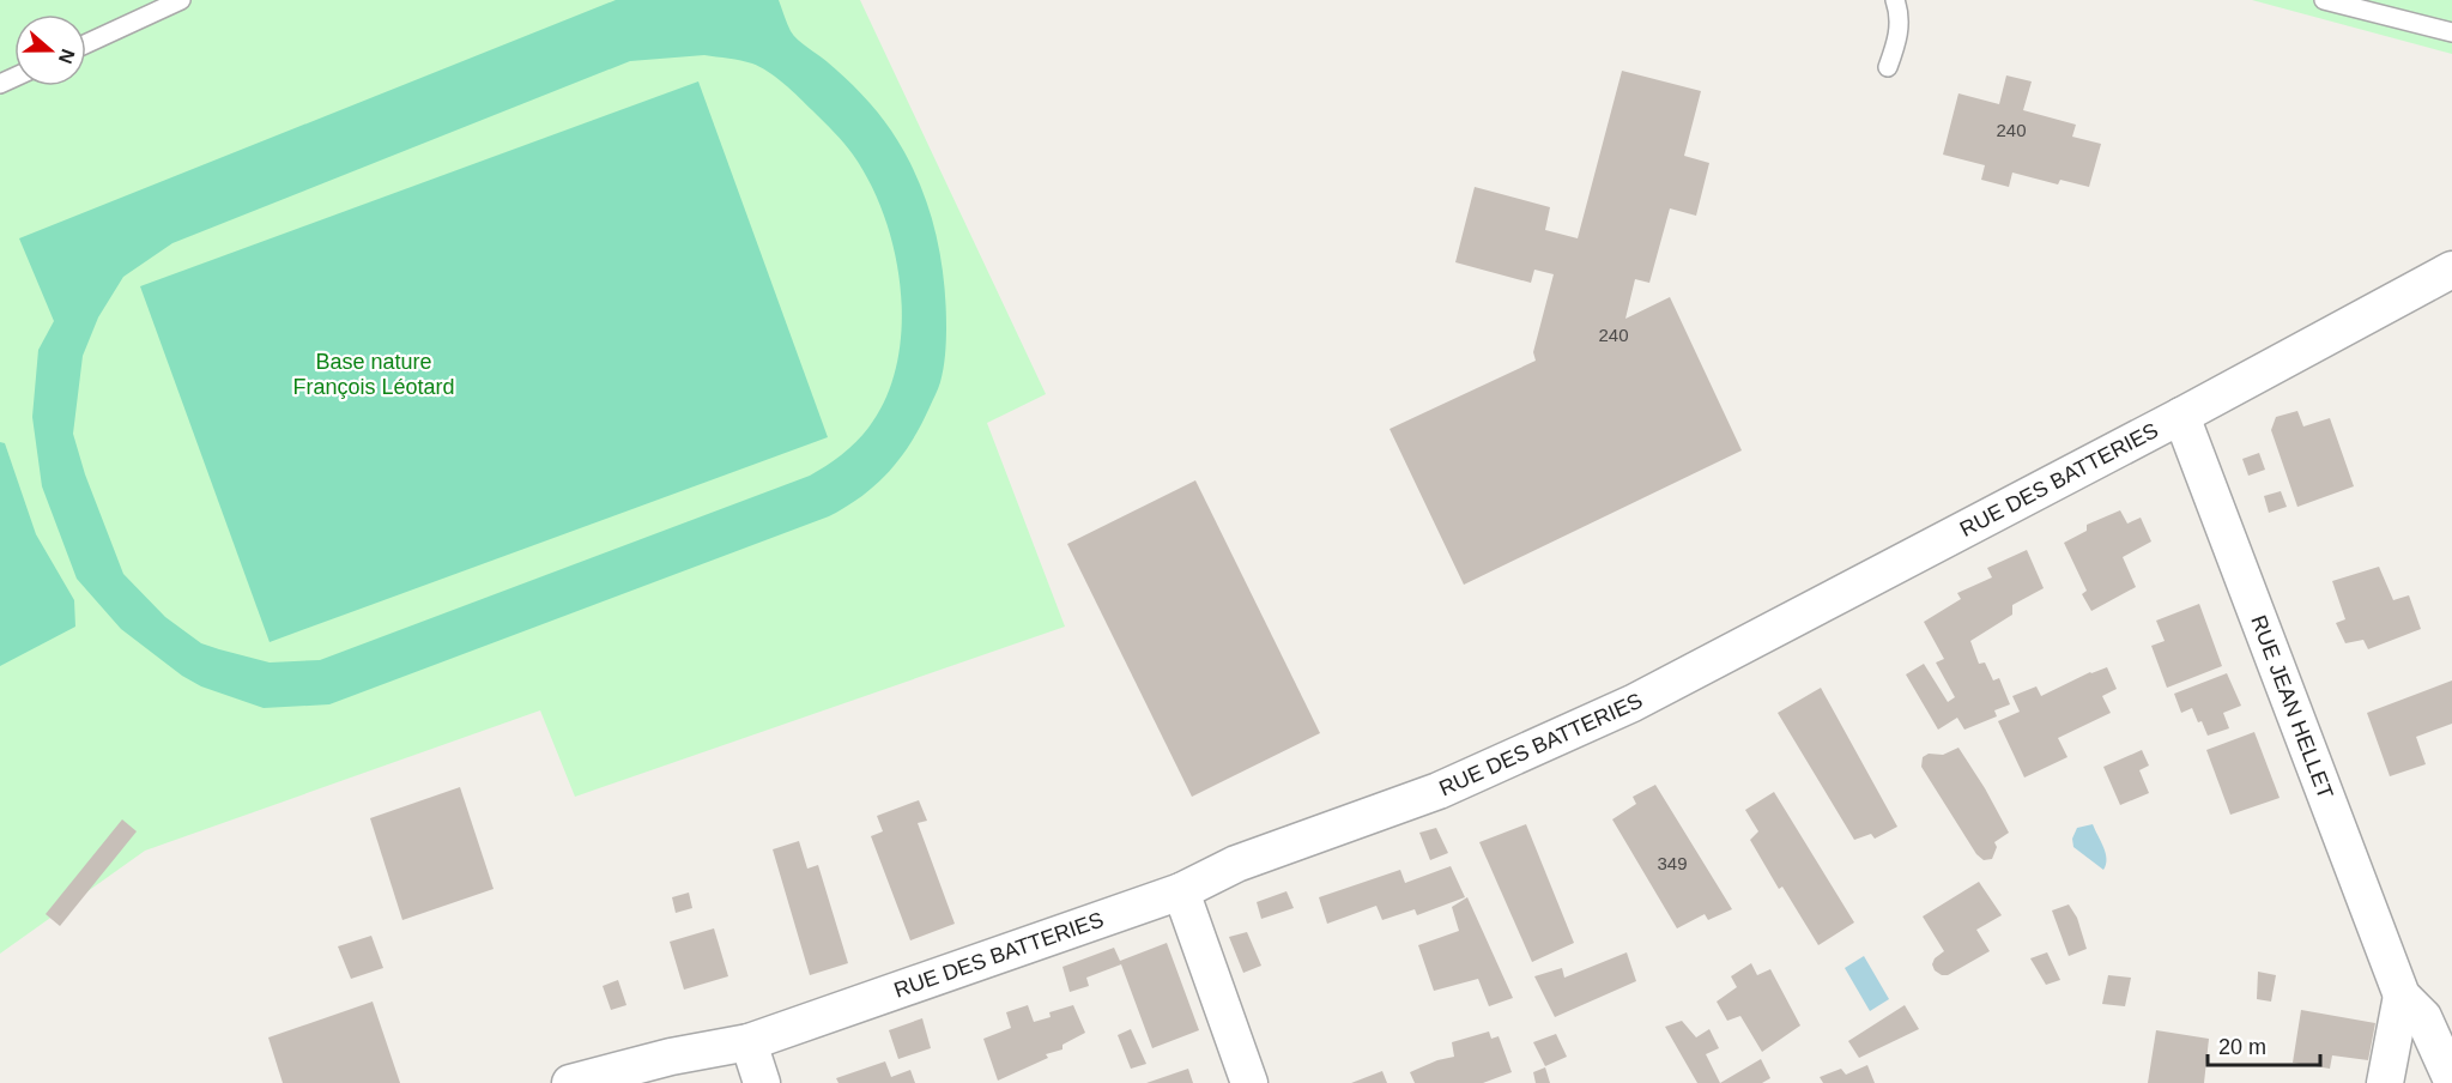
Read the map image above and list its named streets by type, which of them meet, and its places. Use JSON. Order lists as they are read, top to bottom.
{
  "streets": {
    "street": ["RUE DES BATTERIES", "RUE JEAN HELLET"]
  },
  "crossings": [
    ["RUE DES BATTERIES", "RUE JEAN HELLET"]
  ],
  "parks": ["Base nature François Léotard"],
  "house_numbers": ["240", "240", "349"],
  "scale_bar": "20 m",
  "north": "right"
}
